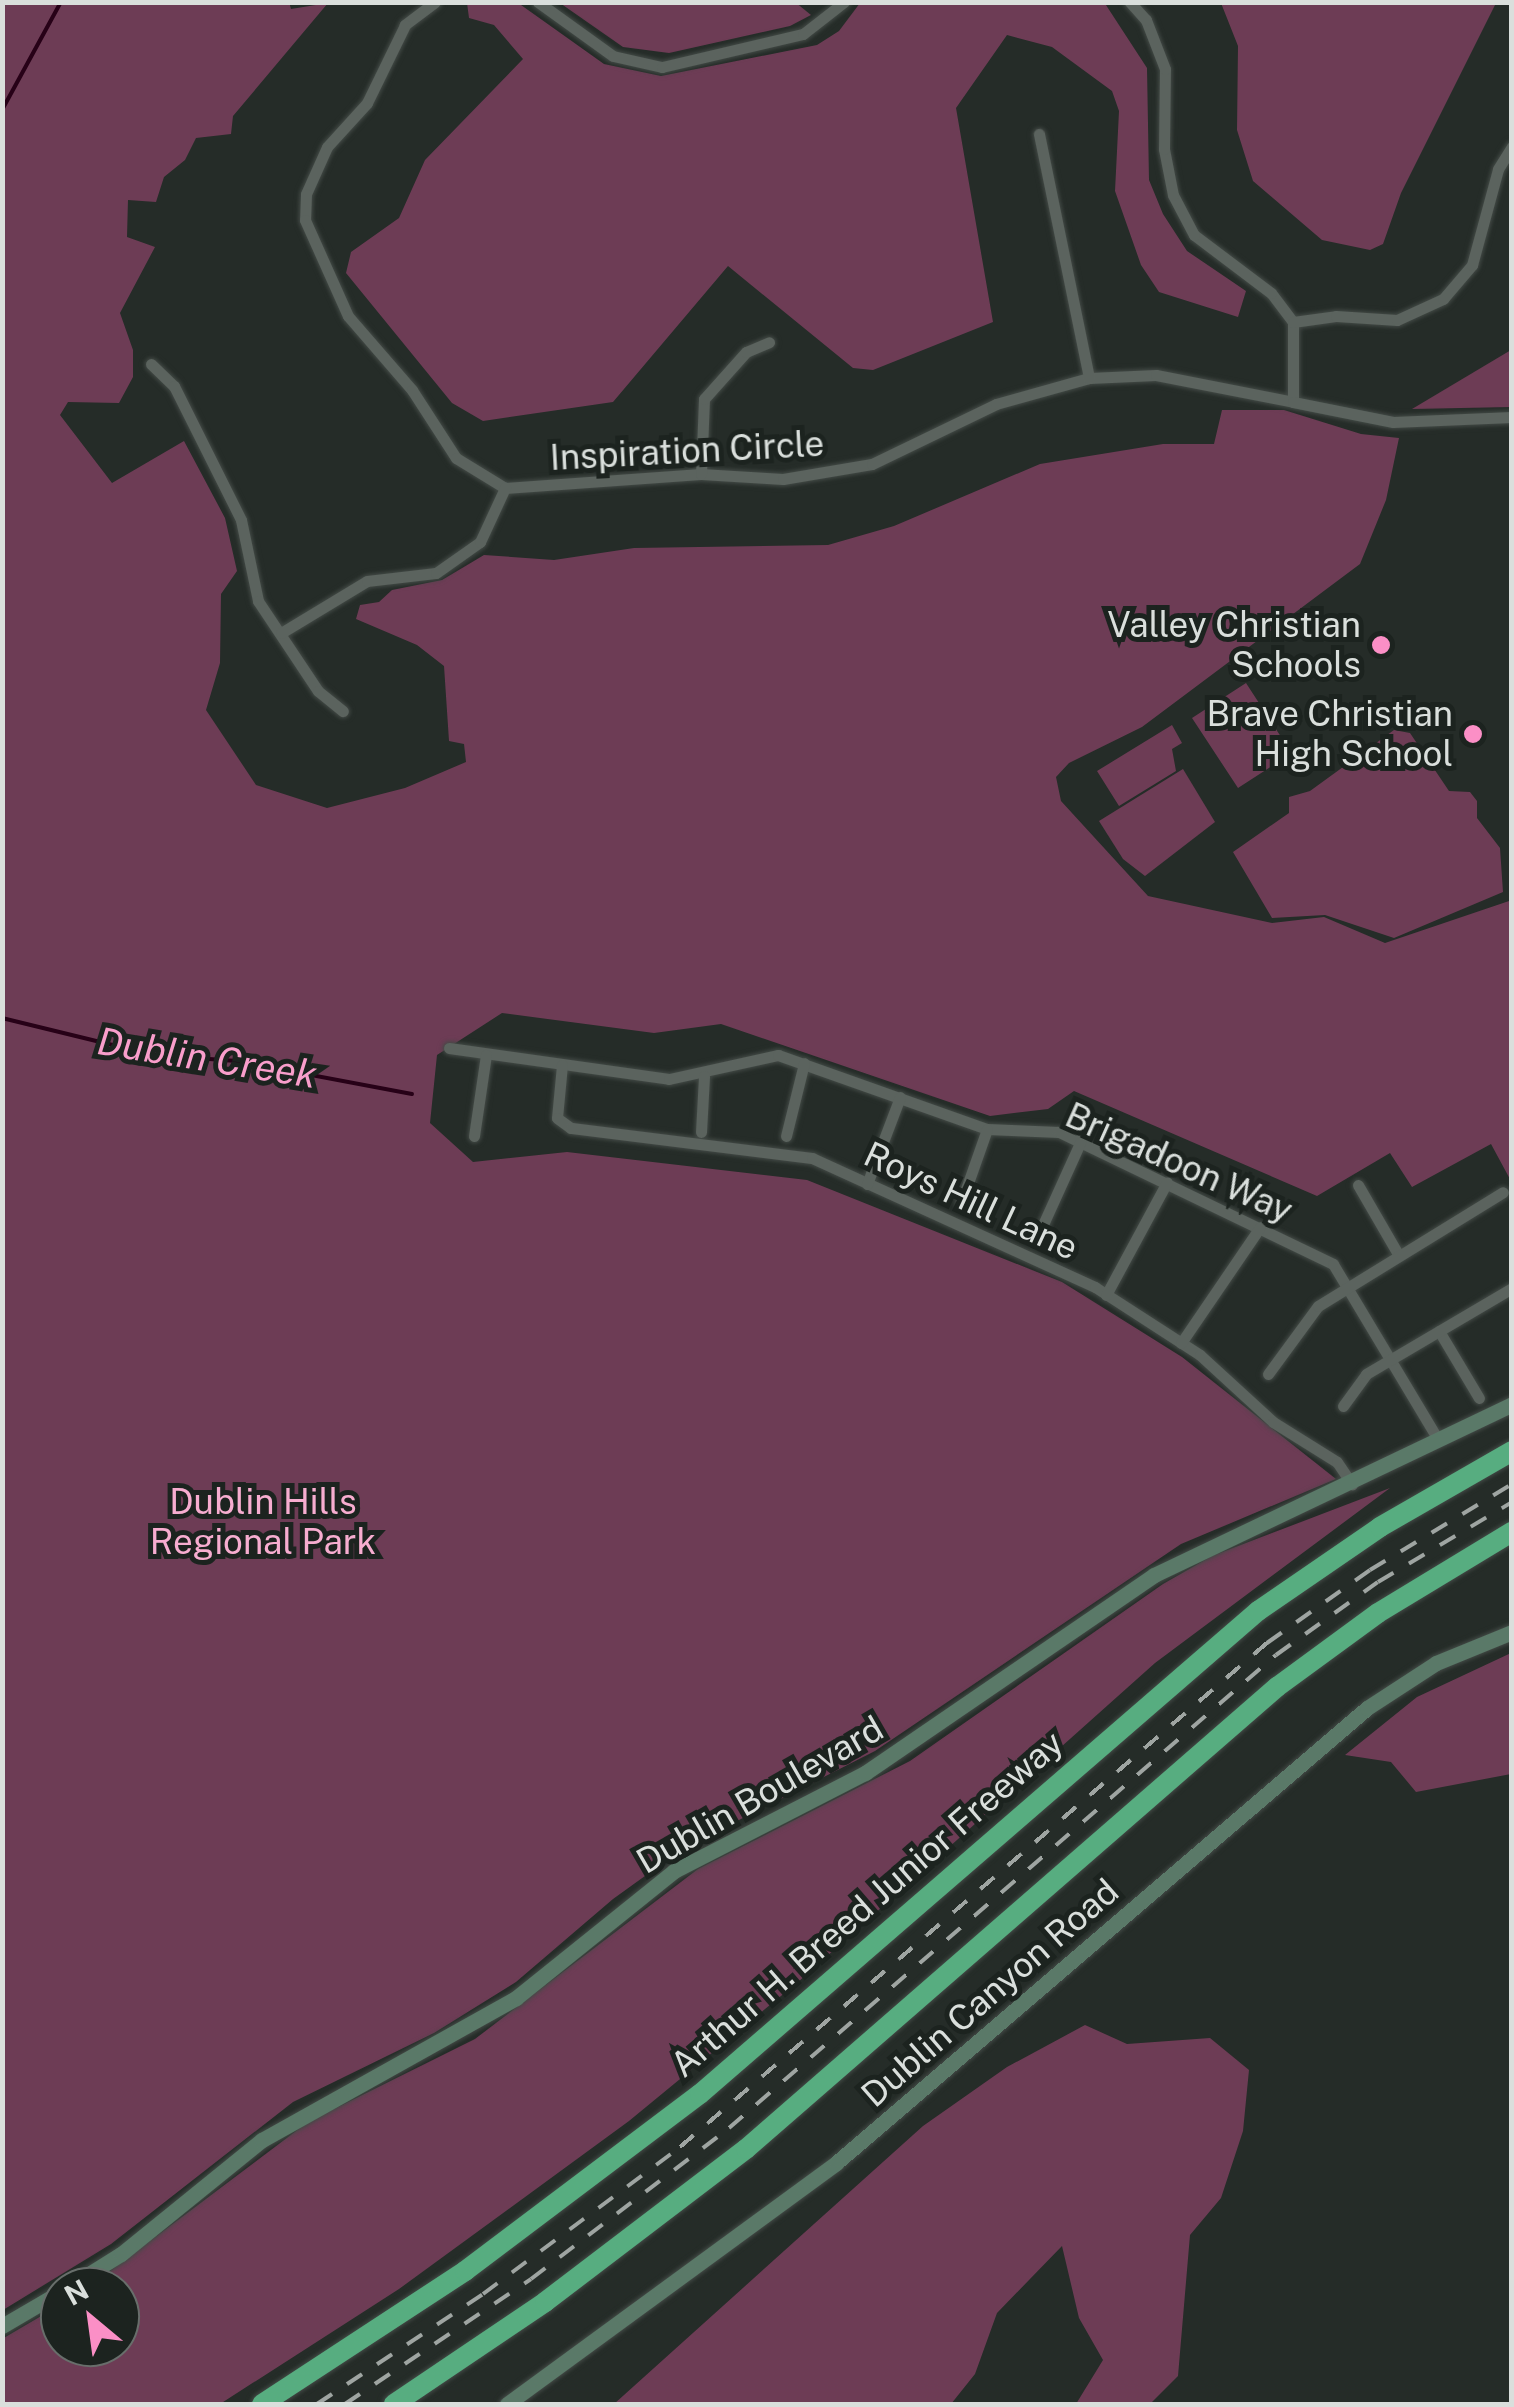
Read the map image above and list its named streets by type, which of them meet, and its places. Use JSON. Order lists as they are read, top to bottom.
{
  "streets": {
    "highway": ["Arthur H. Breed Junior Freeway"],
    "street": [
      "Inspiration Circle",
      "Brigadoon Way",
      "Roys Hill Lane",
      "Dublin Boulevard",
      "Dublin Canyon Road"
    ]
  },
  "crossings": [
    ["Brigadoon Way", "Roys Hill Lane"],
    ["Brigadoon Way", "Dublin Boulevard"],
    ["Roys Hill Lane", "Dublin Boulevard"]
  ],
  "water": ["Dublin Creek"],
  "parks": ["Dublin Hills Regional Park"],
  "places": ["Valley Christian Schools", "Brave Christian High School"],
  "north": "top left"
}
